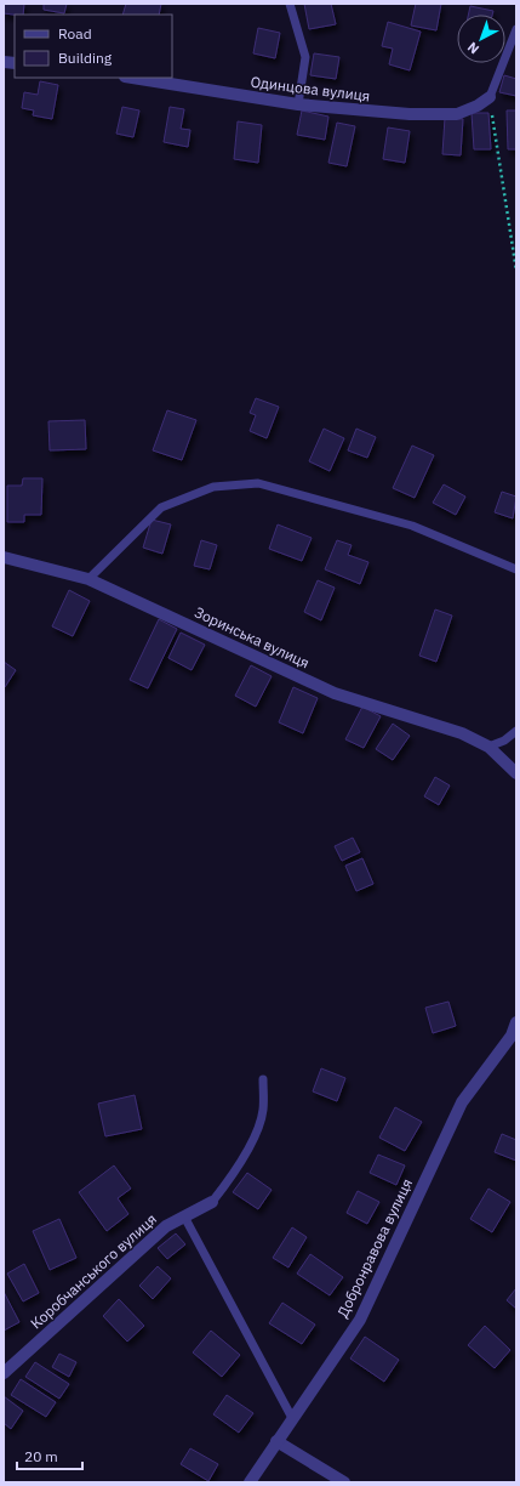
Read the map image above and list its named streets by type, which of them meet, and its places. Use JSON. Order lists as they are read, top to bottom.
{
  "streets": {
    "street": [
      "Одинцова вулиця",
      "Зоринська вулиця",
      "Добронравова вулиця",
      "Коробчанського вулиця"
    ]
  },
  "legend": ["Road", "Building"],
  "scale_bar": "20 m",
  "north": "bottom left"
}
